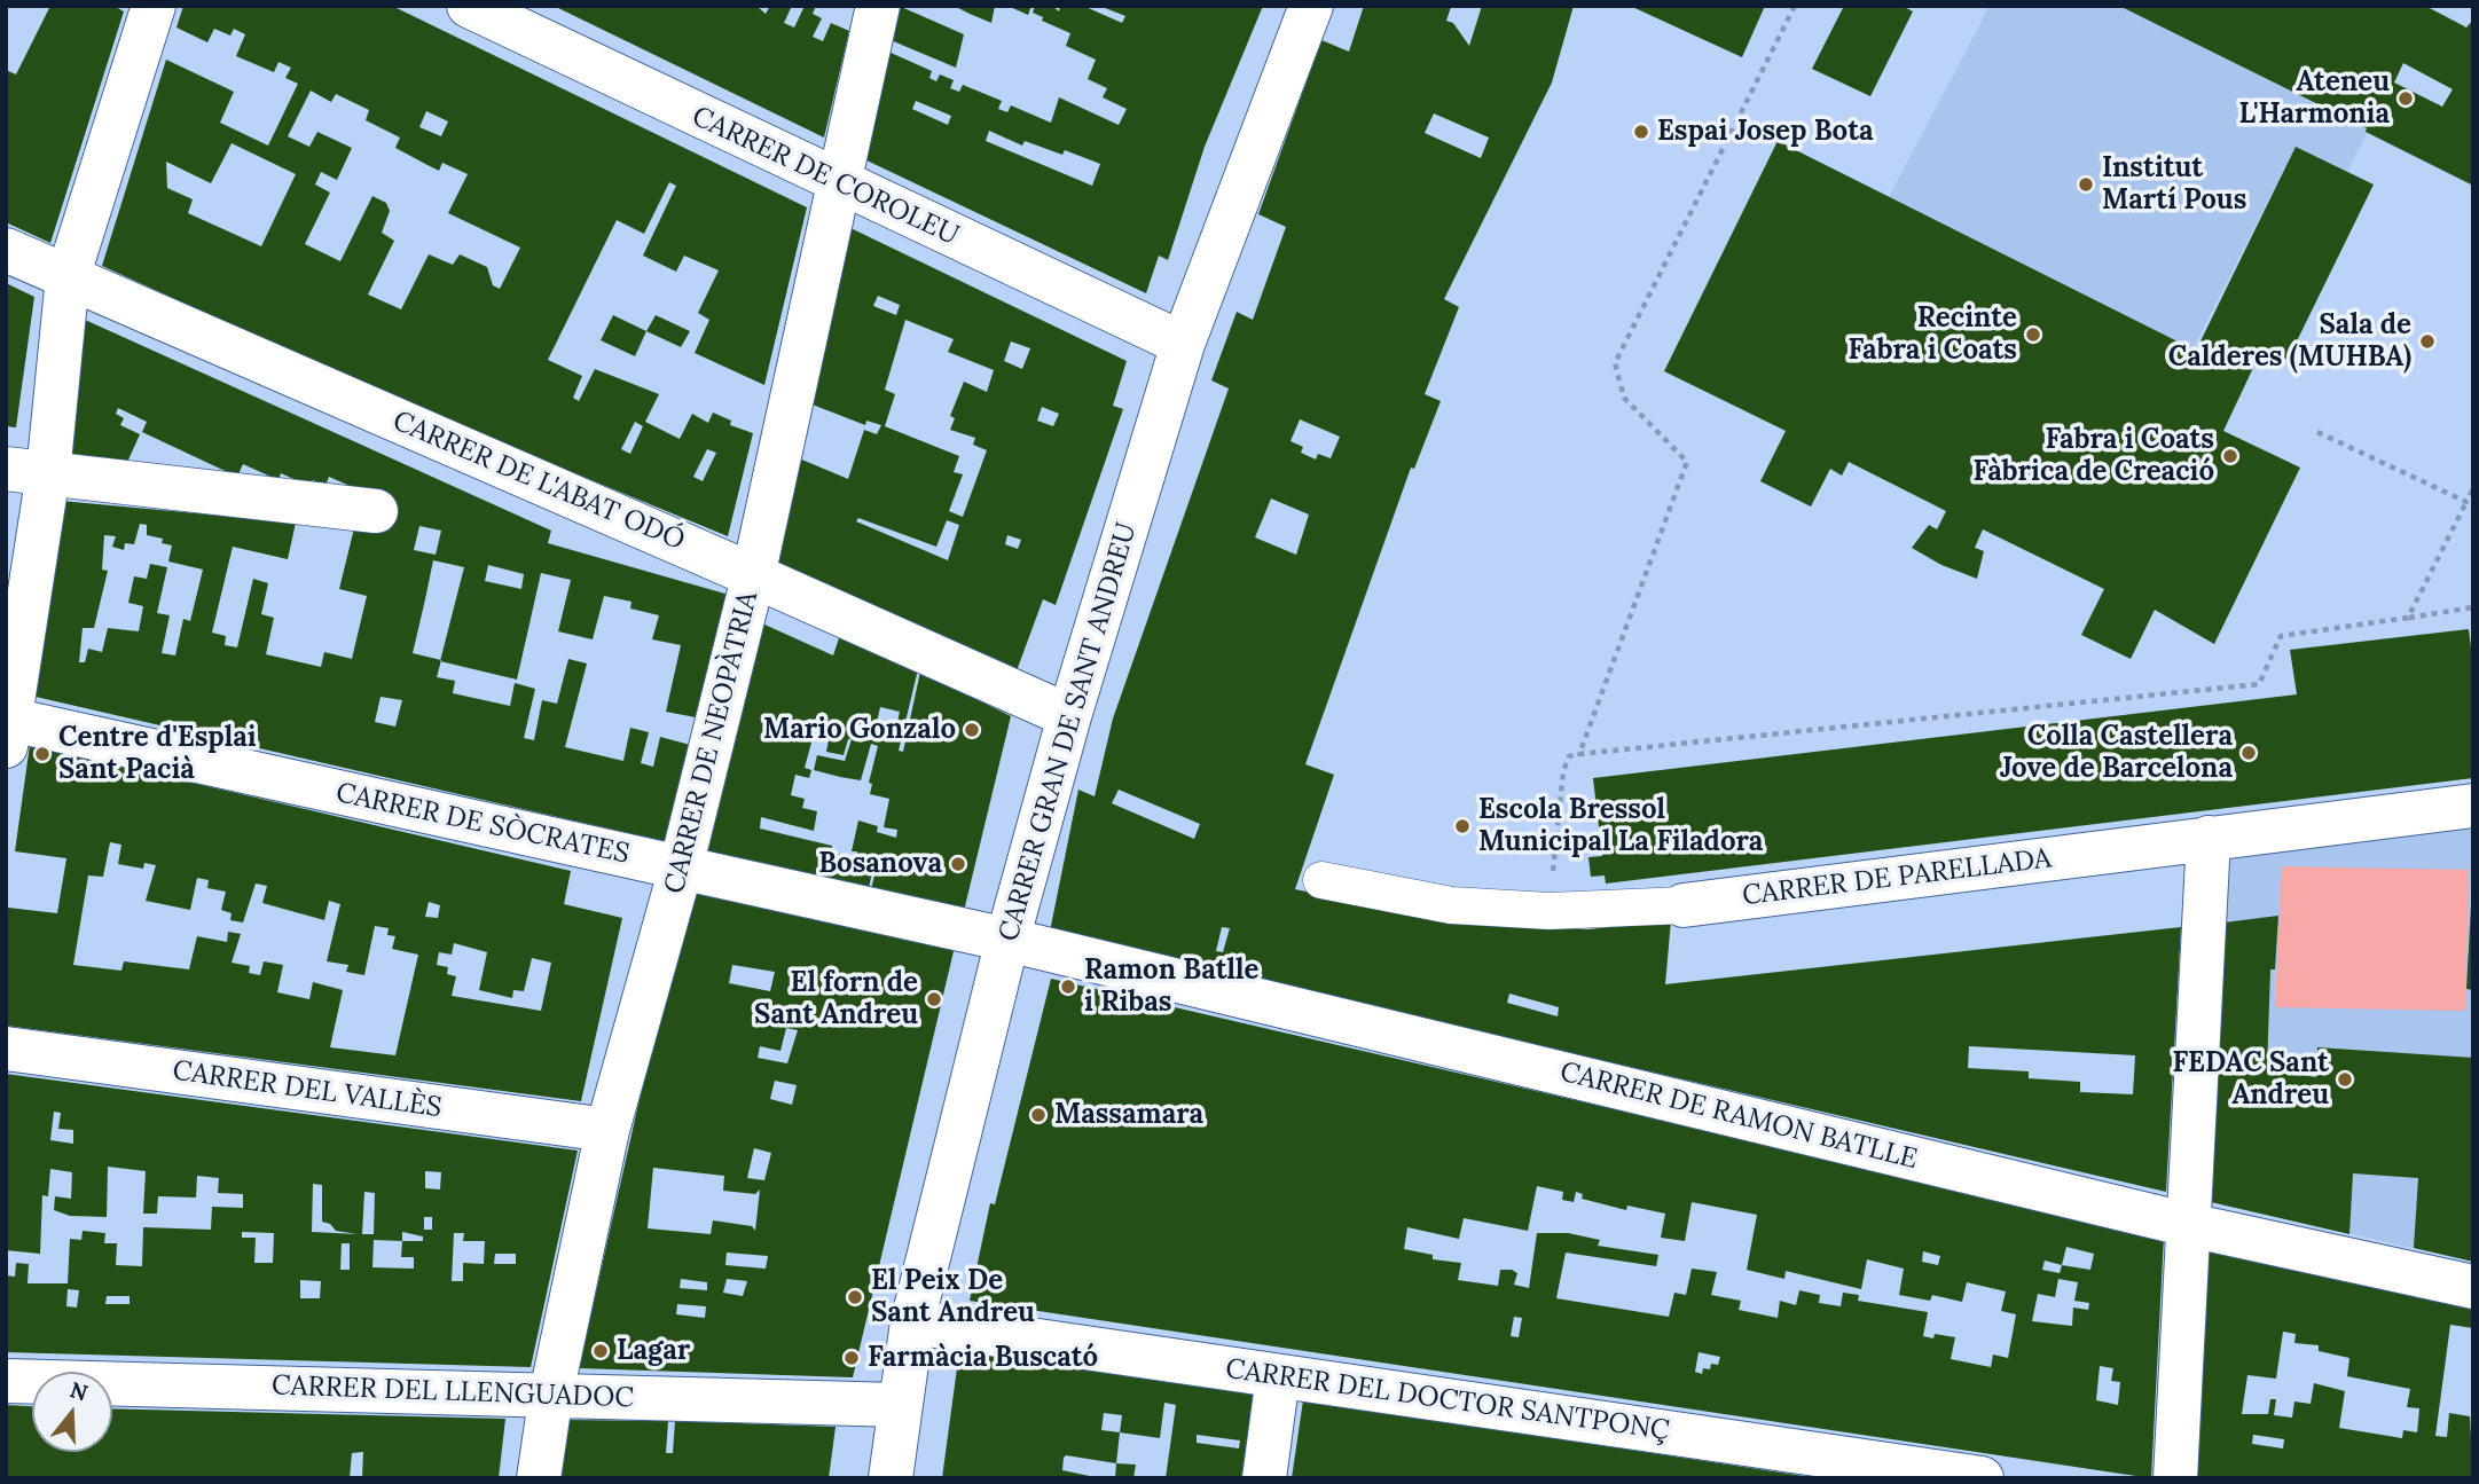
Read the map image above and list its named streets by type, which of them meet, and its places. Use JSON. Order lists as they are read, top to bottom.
{
  "streets": {
    "street": [
      "CARRER DE COROLEU",
      "CARRER DE L'ABAT ODÓ",
      "CARRER GRAN DE SANT ANDREU",
      "CARRER DE NEOPÀTRIA",
      "CARRER DE SÒCRATES",
      "CARRER DE PARELLADA",
      "CARRER DEL VALLÈS",
      "CARRER DE RAMON BATLLE",
      "CARRER DEL LLENGUADOC",
      "CARRER DEL DOCTOR SANTPONÇ"
    ]
  },
  "crossings": [
    ["CARRER DE COROLEU", "CARRER GRAN DE SANT ANDREU"],
    ["CARRER DE COROLEU", "CARRER DE NEOPÀTRIA"],
    ["CARRER DE L'ABAT ODÓ", "CARRER GRAN DE SANT ANDREU"],
    ["CARRER DE L'ABAT ODÓ", "CARRER DE NEOPÀTRIA"],
    ["CARRER GRAN DE SANT ANDREU", "CARRER DE SÒCRATES"],
    ["CARRER GRAN DE SANT ANDREU", "CARRER DE RAMON BATLLE"],
    ["CARRER GRAN DE SANT ANDREU", "CARRER DEL LLENGUADOC"],
    ["CARRER GRAN DE SANT ANDREU", "CARRER DEL DOCTOR SANTPONÇ"],
    ["CARRER DE NEOPÀTRIA", "CARRER DE SÒCRATES"],
    ["CARRER DE NEOPÀTRIA", "CARRER DEL VALLÈS"],
    ["CARRER DE NEOPÀTRIA", "CARRER DEL LLENGUADOC"],
    ["CARRER DE SÒCRATES", "CARRER DE RAMON BATLLE"]
  ],
  "places": [
    "Ateneu L'Harmonia",
    "Espai Josep Bota",
    "Institut Martí Pous",
    "Recinte Fabra i Coats",
    "Sala de Calderes (MUHBA)",
    "Fabra i Coats Fàbrica de Creació",
    "Mario Gonzalo",
    "Colla Castellera Jove de Barcelona",
    "Centre d'Esplai Sant Pacià",
    "Escola Bressol Municipal La Filadora",
    "Bosanova",
    "Ramon Batlle i Ribas",
    "El forn de Sant Andreu",
    "FEDAC Sant Andreu",
    "Massamara",
    "El Peix De Sant Andreu",
    "Lagar",
    "Farmàcia Buscató"
  ],
  "north": "top"
}
